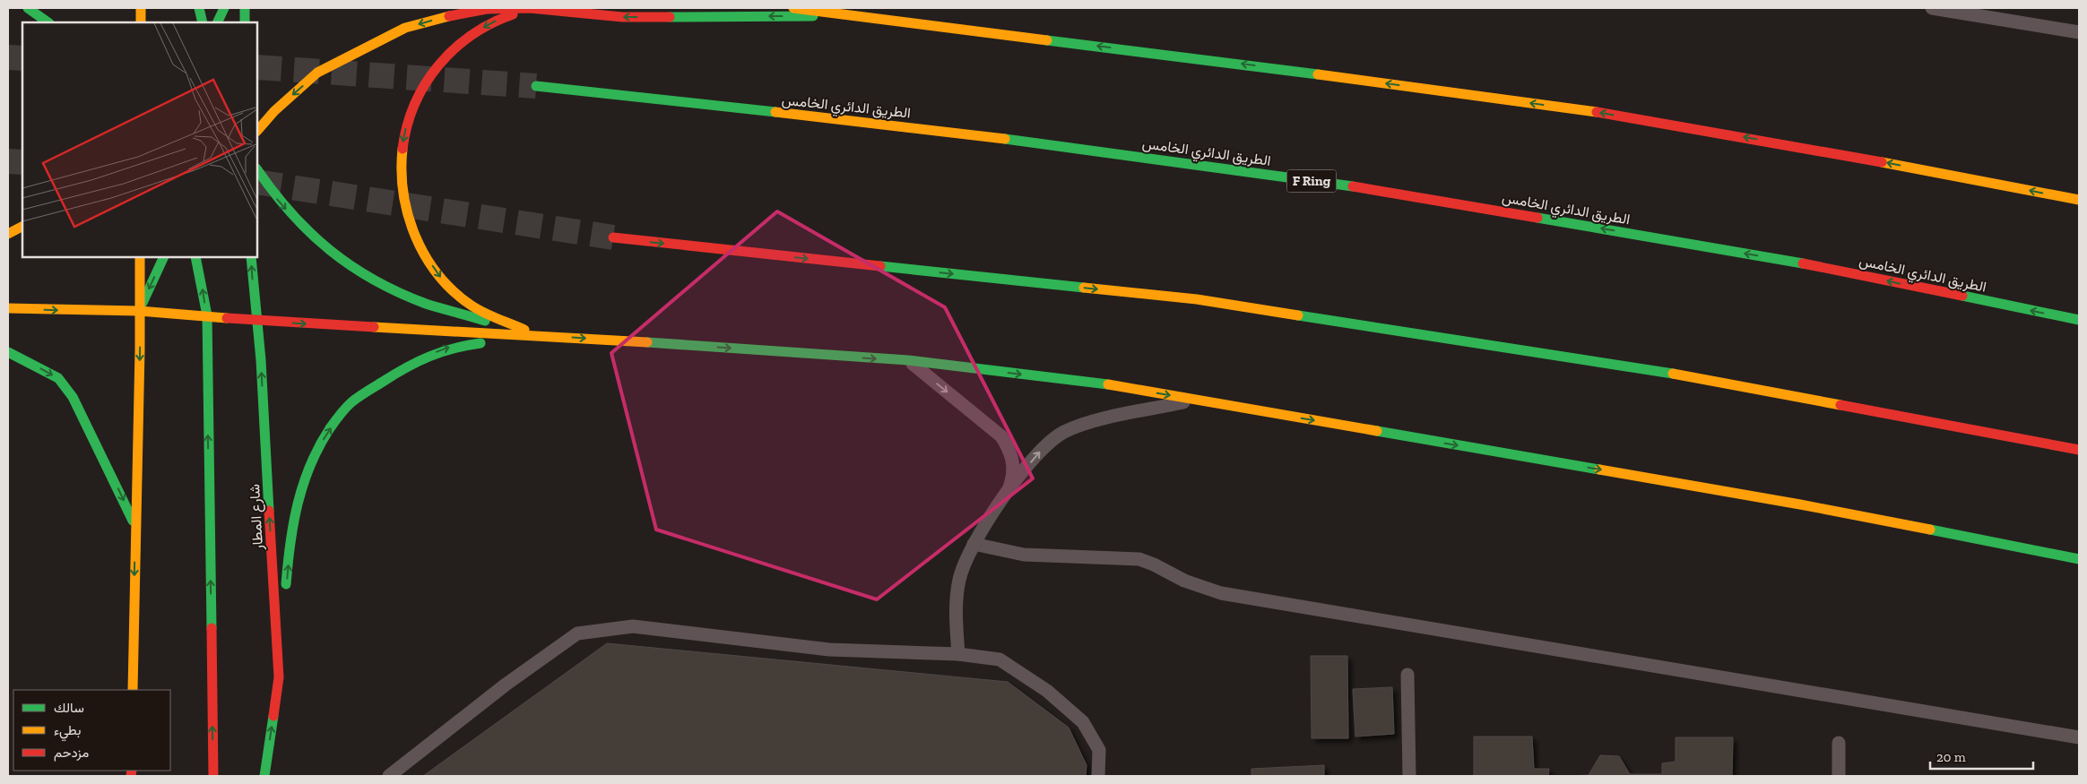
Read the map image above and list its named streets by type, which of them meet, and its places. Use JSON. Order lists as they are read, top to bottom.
{
  "streets": {
    "highway": ["الطريق الدائري الخامس", "F Ring", "شارع المطار"]
  },
  "one_way": ["الطريق الدائري الخامس"],
  "legend": ["سالك", "بطيء", "مزدحم"],
  "scale_bar": "20 m"
}
